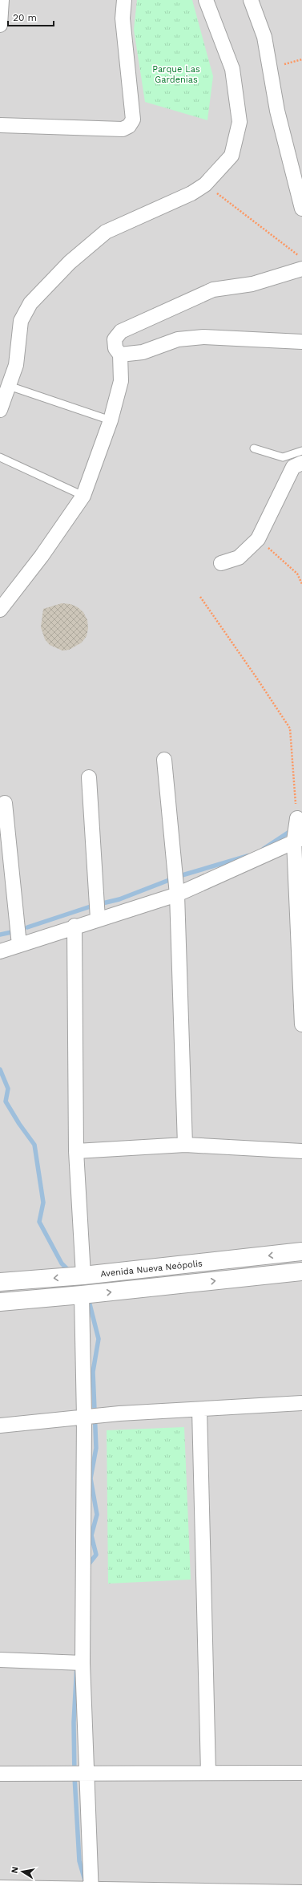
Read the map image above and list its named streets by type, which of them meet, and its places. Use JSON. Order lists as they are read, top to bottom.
{
  "streets": {
    "street": ["Avenida Nueva Neópolis"]
  },
  "parks": ["Parque Las Gardenias"],
  "scale_bar": "20 m",
  "north": "left"
}
